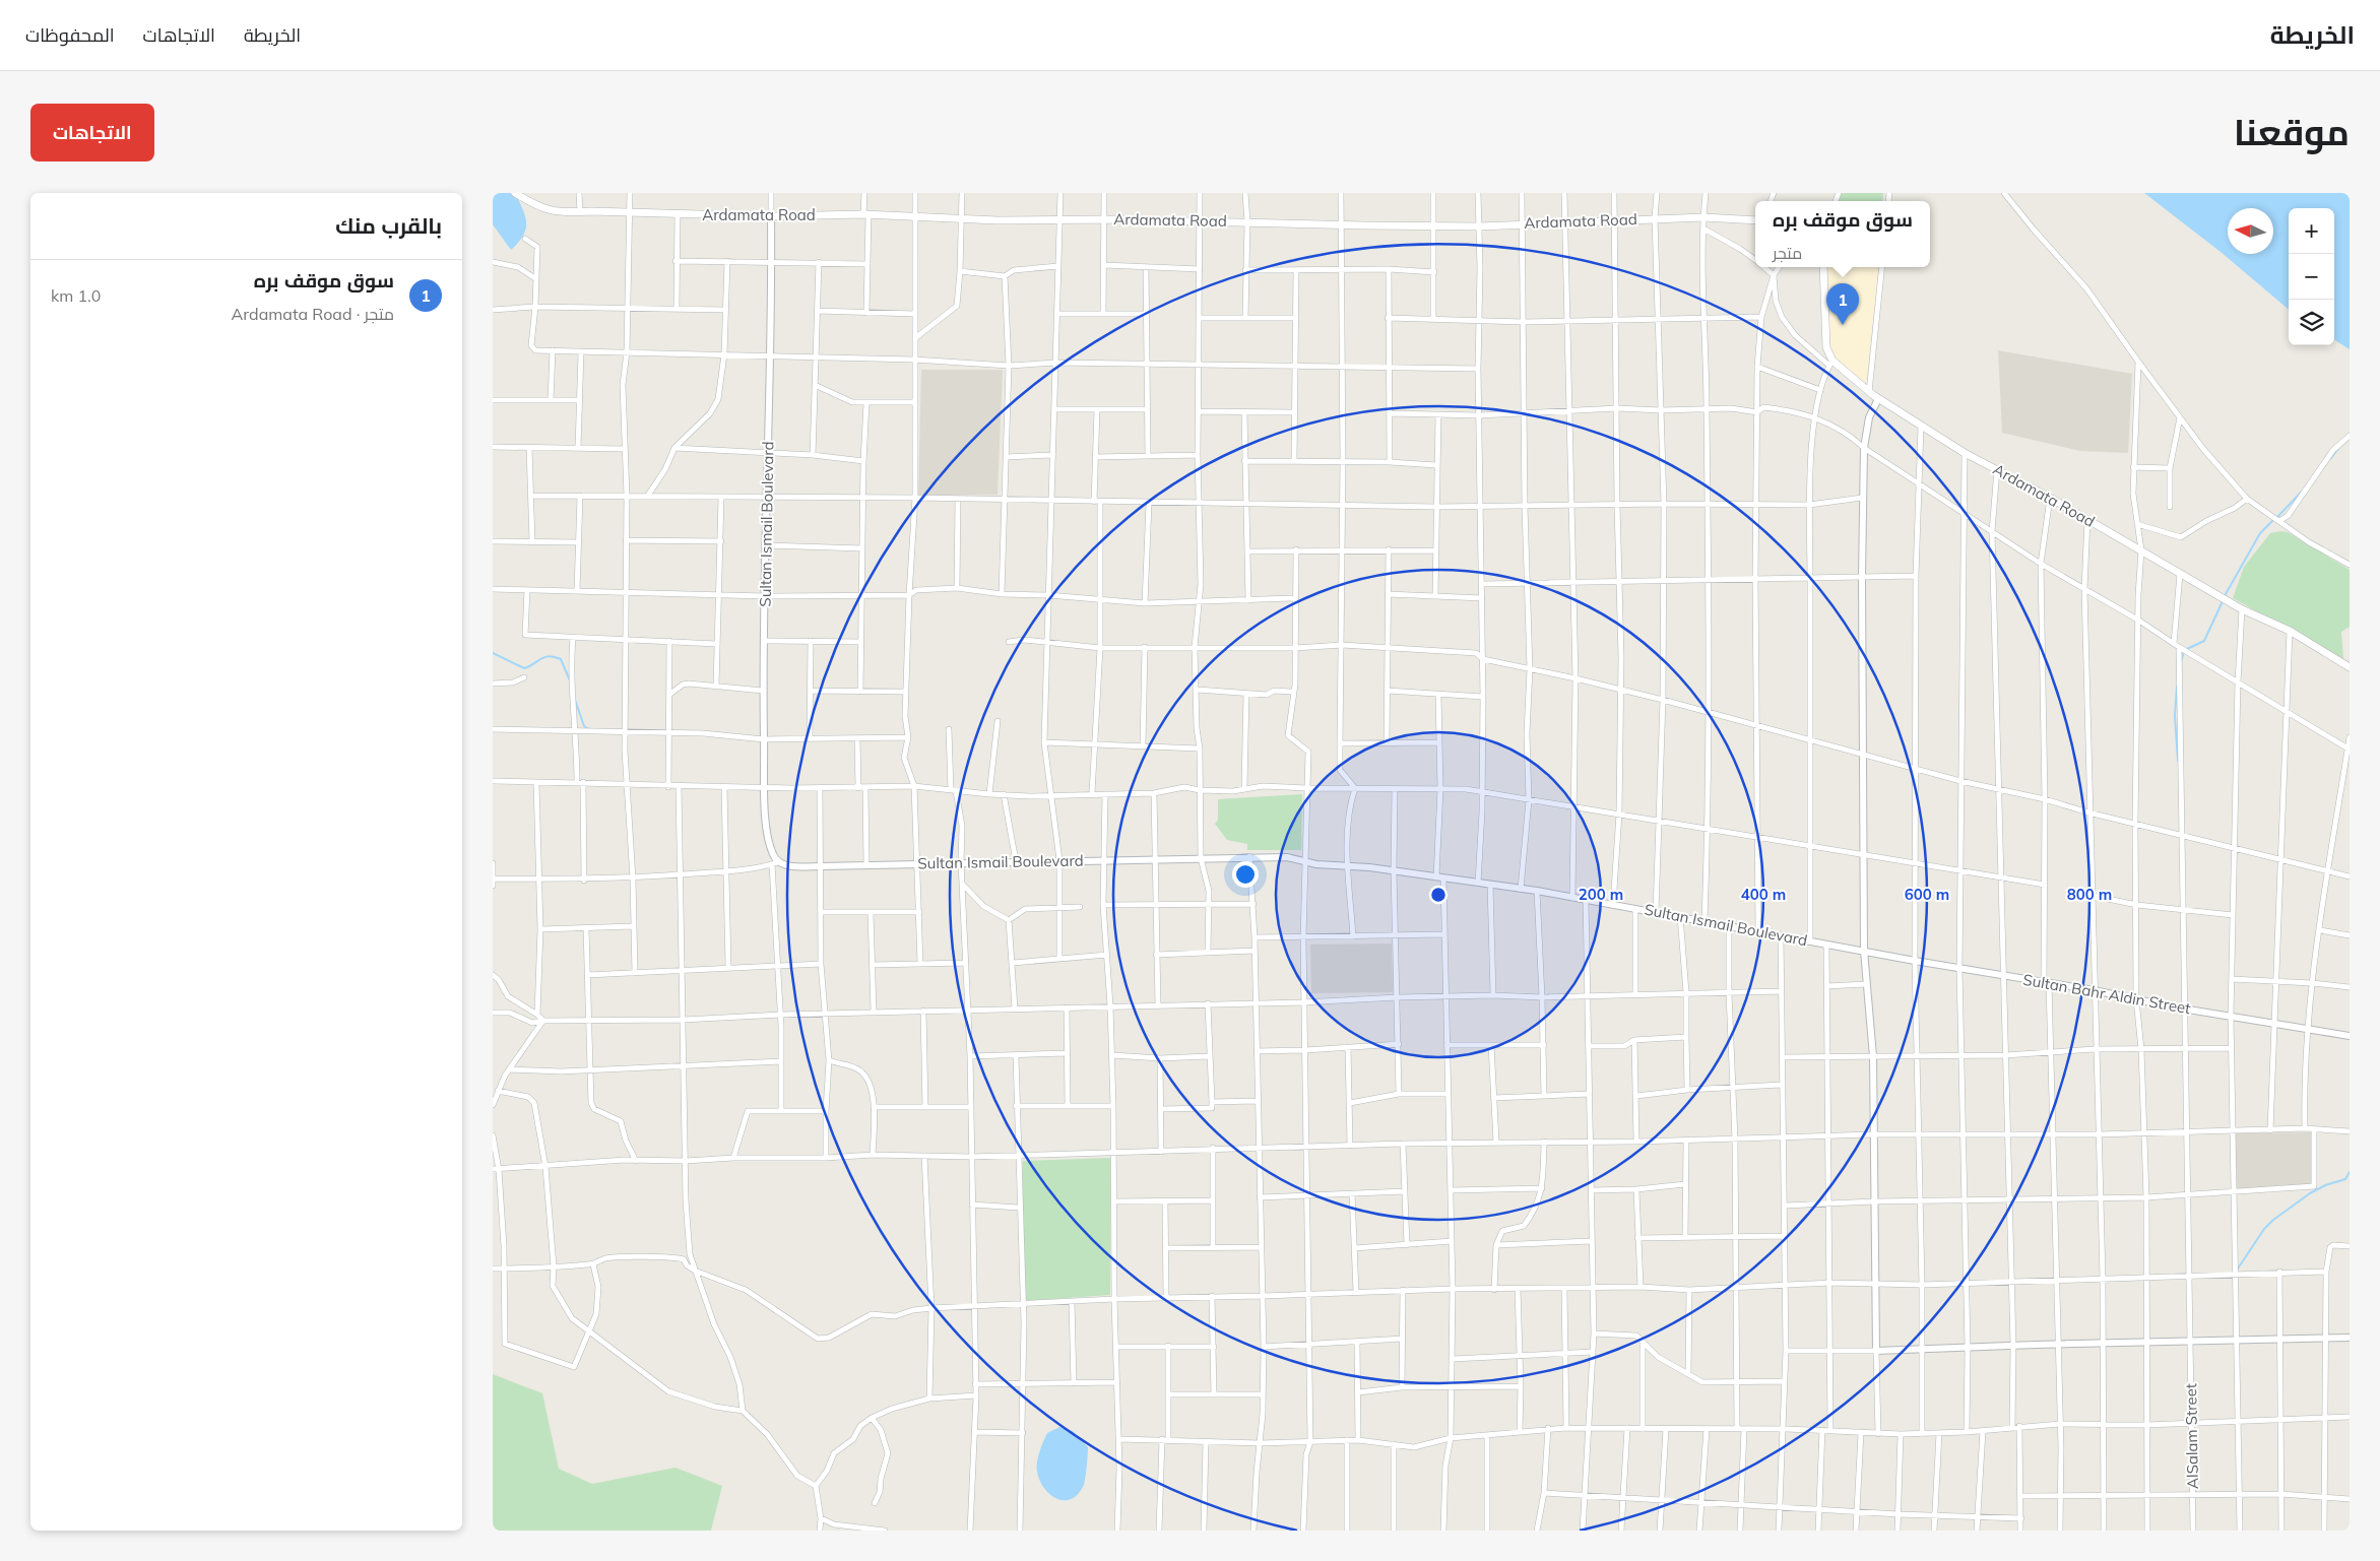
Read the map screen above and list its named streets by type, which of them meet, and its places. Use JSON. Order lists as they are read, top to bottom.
{
  "streets": {
    "main road": ["Ardamata Road"],
    "street": ["Sultan Ismail Boulevard", "Sultan Bahr Aldin Street", "AlSalam Street"]
  },
  "crossings": [
    ["Ardamata Road", "Sultan Ismail Boulevard"],
    ["Sultan Ismail Boulevard", "Sultan Bahr Aldin Street"],
    ["Sultan Bahr Aldin Street", "AlSalam Street"]
  ],
  "north": "left",
  "page": {
    "header": "الخريطة",
    "nav": ["الخريطة", "الاتجاهات", "المحفوظات"],
    "title": "موقعنا",
    "buttons": "الاتجاهات",
    "heading": "بالقرب منك",
    "popup": ["سوق موقف بره", "متجر"],
    "map_buttons": ["+", "−"],
    "list": [
      {
        "mark": "1",
        "name": "سوق موقف بره",
        "note": "متجر · Ardamata Road",
        "value": "1.0 km"
      }
    ],
    "pins": "1"
  },
  "rings": [
    "200 m",
    "400 m",
    "600 m",
    "800 m"
  ]
}
